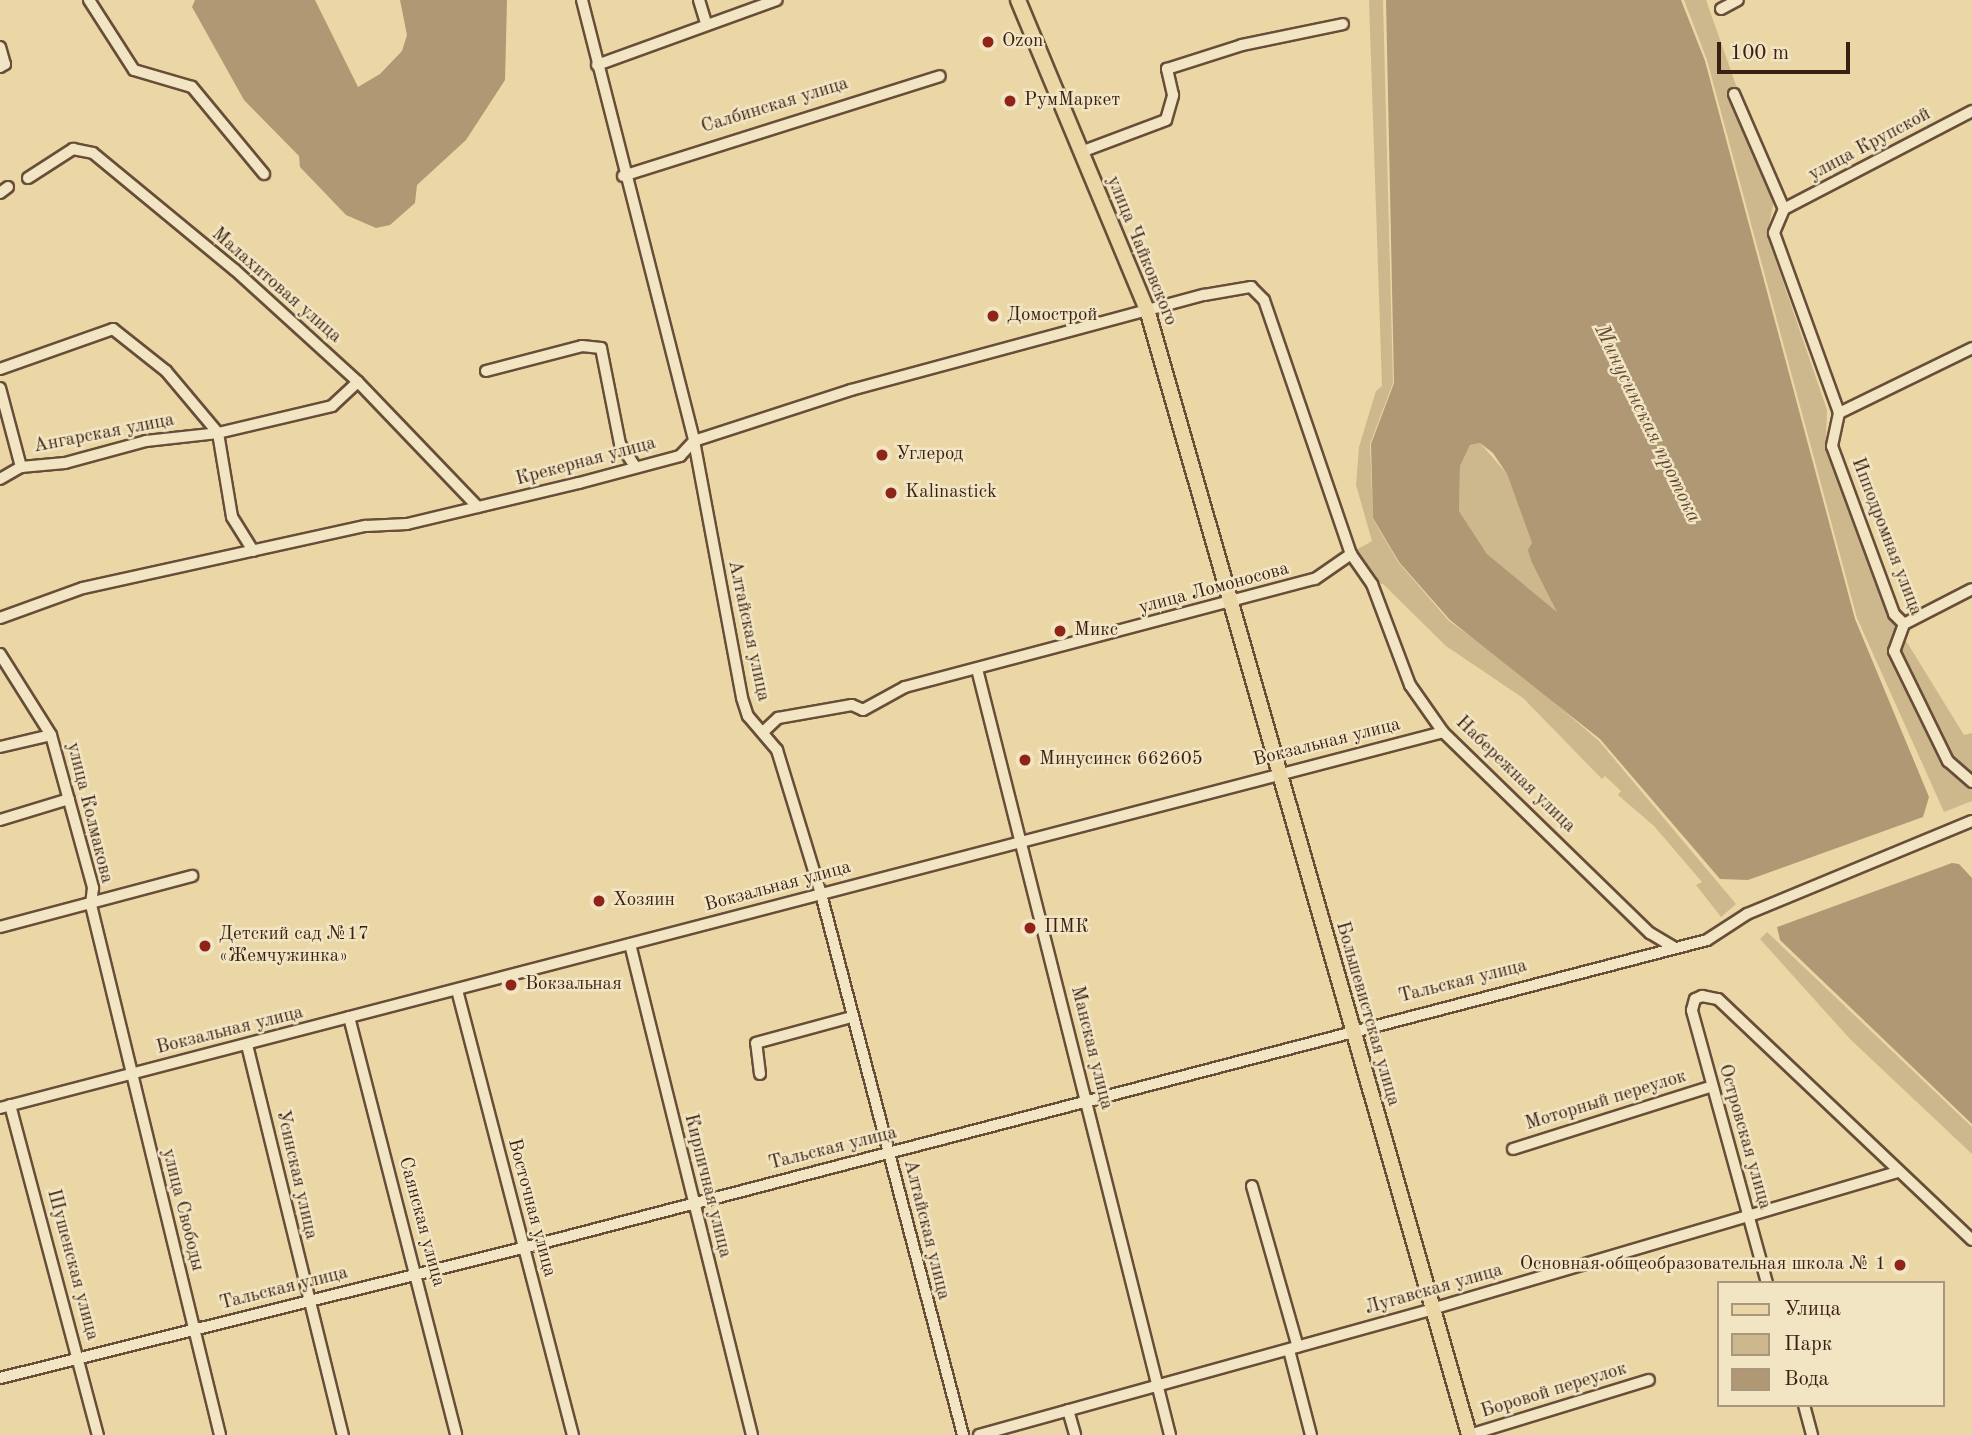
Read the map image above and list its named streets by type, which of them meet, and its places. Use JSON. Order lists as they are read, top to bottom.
{
  "streets": {
    "main road": ["улица Чайковского", "Большевистская улица"],
    "street": [
      "Салбинская улица",
      "улица Крупской",
      "Малахитовая улица",
      "Ангарская улица",
      "Крекерная улица",
      "Ипподромная улица",
      "улица Ломоносова",
      "Алтайская улица",
      "Вокзальная улица",
      "Набережная улица",
      "улица Колмакова",
      "Тальская улица",
      "Манская улица",
      "Моторный переулок",
      "Островская улица",
      "Усинская улица",
      "Кирпичная улица",
      "Восточная улица",
      "улица Свободы",
      "Саянская улица",
      "Шушенская улица",
      "Лугавская улица",
      "Боровой переулок"
    ]
  },
  "crossings": [
    ["Салбинская улица", "Алтайская улица"],
    ["улица Чайковского", "Крекерная улица"],
    ["улица Чайковского", "улица Ломоносова"],
    ["улица Чайковского", "Большевистская улица"],
    ["Малахитовая улица", "Ангарская улица"],
    ["Малахитовая улица", "Крекерная улица"],
    ["Крекерная улица", "Алтайская улица"],
    ["Крекерная улица", "Набережная улица"],
    ["улица Ломоносова", "Алтайская улица"],
    ["улица Ломоносова", "Набережная улица"],
    ["улица Ломоносова", "Большевистская улица"],
    ["улица Ломоносова", "Манская улица"],
    ["Алтайская улица", "Вокзальная улица"],
    ["Алтайская улица", "Тальская улица"],
    ["Вокзальная улица", "Набережная улица"],
    ["Вокзальная улица", "улица Колмакова"],
    ["Вокзальная улица", "Большевистская улица"],
    ["Вокзальная улица", "Манская улица"],
    ["Вокзальная улица", "Усинская улица"],
    ["Вокзальная улица", "Кирпичная улица"],
    ["Вокзальная улица", "Восточная улица"],
    ["Вокзальная улица", "улица Свободы"],
    ["Вокзальная улица", "Саянская улица"],
    ["Вокзальная улица", "Шушенская улица"],
    ["Набережная улица", "Тальская улица"],
    ["улица Колмакова", "улица Свободы"],
    ["Тальская улица", "Большевистская улица"],
    ["Тальская улица", "Манская улица"],
    ["Тальская улица", "Усинская улица"],
    ["Тальская улица", "Кирпичная улица"],
    ["Тальская улица", "Восточная улица"],
    ["Тальская улица", "улица Свободы"],
    ["Тальская улица", "Саянская улица"],
    ["Тальская улица", "Шушенская улица"],
    ["Большевистская улица", "Лугавская улица"],
    ["Большевистская улица", "Боровой переулок"],
    ["Манская улица", "Лугавская улица"],
    ["Моторный переулок", "Островская улица"],
    ["Островская улица", "Лугавская улица"]
  ],
  "water": ["Минусинская протока"],
  "places": [
    "Ozon",
    "РумМаркет",
    "Домострой",
    "Углерод",
    "Kalinastick",
    "Микс",
    "Минусинск 662605",
    "Хозяин",
    "ПМК",
    "Детский сад №17 «Жемчужинка»",
    "Вокзальная",
    "Основная общеобразовательная школа № 1"
  ],
  "legend": ["Улица", "Парк", "Вода"],
  "scale_bar": "100 m"
}
